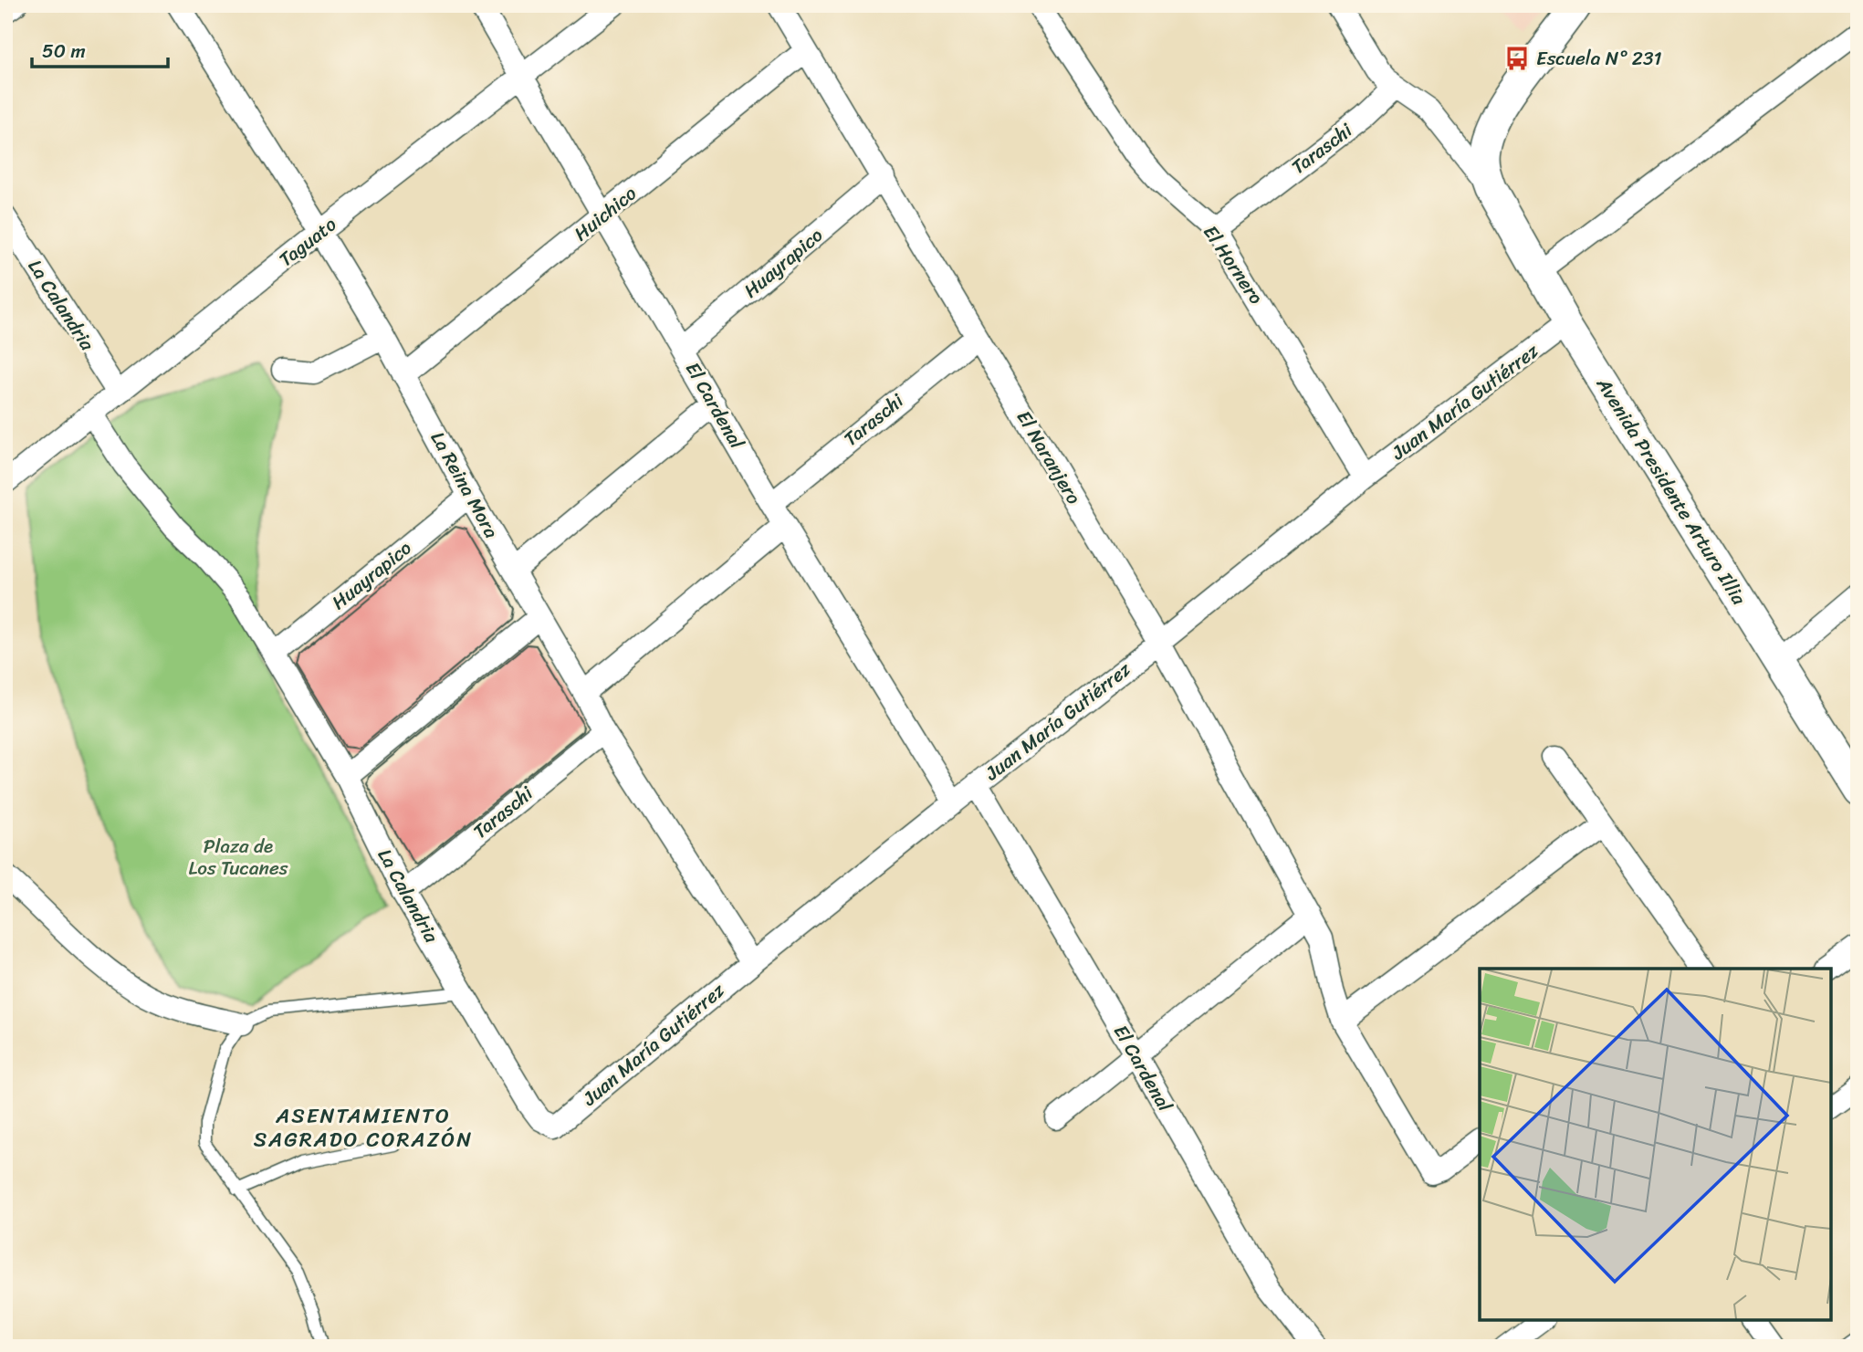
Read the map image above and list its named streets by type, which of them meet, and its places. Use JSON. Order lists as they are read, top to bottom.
{
  "streets": {
    "street": [
      "Taraschi",
      "Huichico",
      "Taguato",
      "Huayrapico",
      "El Hornero",
      "La Calandria",
      "Juan María Gutiérrez",
      "El Cardenal",
      "El Naranjero",
      "La Reina Mora",
      "Avenida Presidente Arturo Illia"
    ]
  },
  "crossings": [
    ["Taraschi", "El Hornero"],
    ["Taraschi", "La Calandria"],
    ["Taraschi", "El Cardenal"],
    ["Taraschi", "El Naranjero"],
    ["Taraschi", "La Reina Mora"],
    ["Huichico", "El Cardenal"],
    ["Huichico", "El Naranjero"],
    ["Huichico", "La Reina Mora"],
    ["Taguato", "La Calandria"],
    ["Taguato", "El Cardenal"],
    ["Taguato", "La Reina Mora"],
    ["Huayrapico", "La Calandria"],
    ["Huayrapico", "El Cardenal"],
    ["Huayrapico", "El Naranjero"],
    ["Huayrapico", "La Reina Mora"],
    ["El Hornero", "Juan María Gutiérrez"],
    ["La Calandria", "Juan María Gutiérrez"],
    ["Juan María Gutiérrez", "El Cardenal"],
    ["Juan María Gutiérrez", "El Naranjero"],
    ["Juan María Gutiérrez", "La Reina Mora"],
    ["Juan María Gutiérrez", "Avenida Presidente Arturo Illia"]
  ],
  "districts": ["ASENTAMIENTO SAGRADO CORAZÓN"],
  "parks": ["Plaza de Los Tucanes"],
  "places": {
    "bus stop": ["Escuela N° 231"]
  },
  "scale_bar": "50 m"
}
